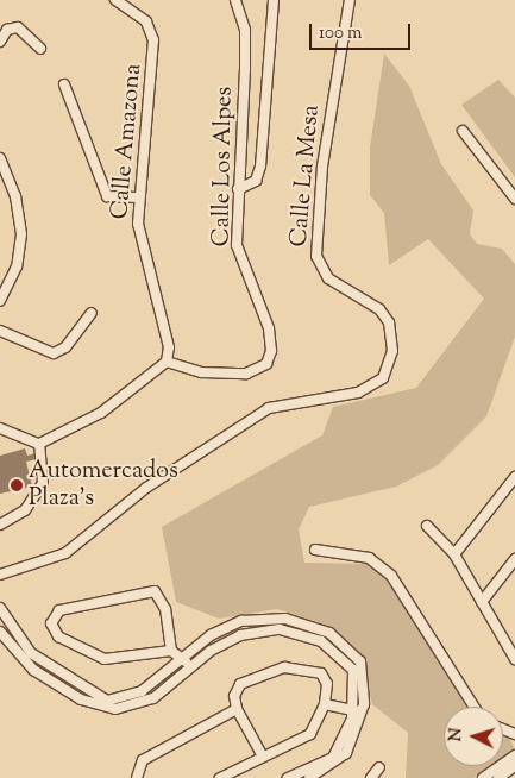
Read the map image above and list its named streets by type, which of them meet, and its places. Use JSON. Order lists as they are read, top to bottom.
{
  "streets": {
    "street": ["Calle Amazona", "Calle Los Alpes", "Calle La Mesa"]
  },
  "crossings": [
    ["Calle Amazona", "Calle Los Alpes"],
    ["Calle Los Alpes", "Calle La Mesa"]
  ],
  "places": ["Automercados Plaza's"],
  "scale_bar": "100 m",
  "north": "left"
}
